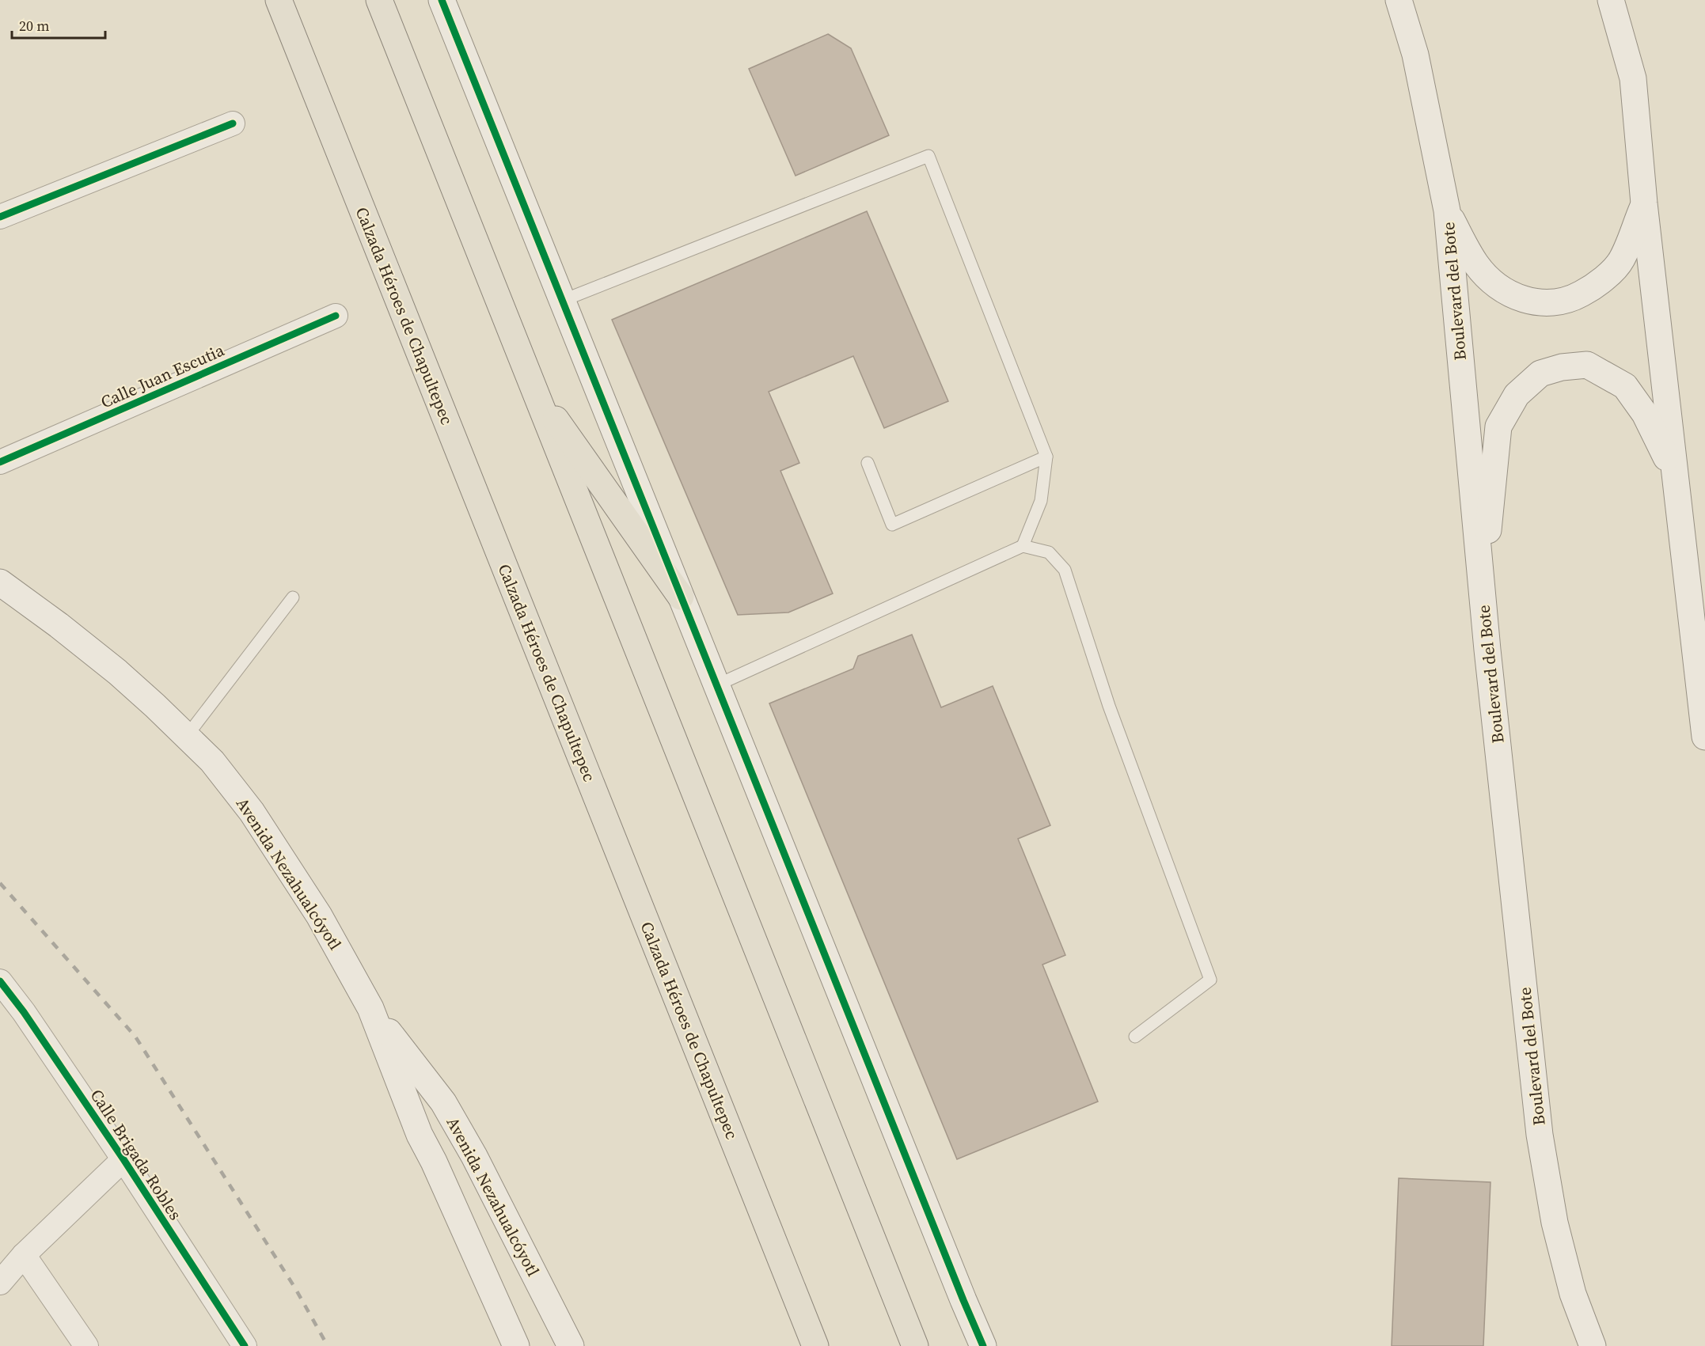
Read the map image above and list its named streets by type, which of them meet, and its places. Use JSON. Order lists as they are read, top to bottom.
{
  "streets": {
    "main road": ["Boulevard del Bote", "Calzada Héroes de Chapultepec", "Avenida Nezahualcóyotl"],
    "street": ["Calle Juan Escutia", "Calle Brigada Robles"]
  },
  "scale_bar": "20 m"
}
